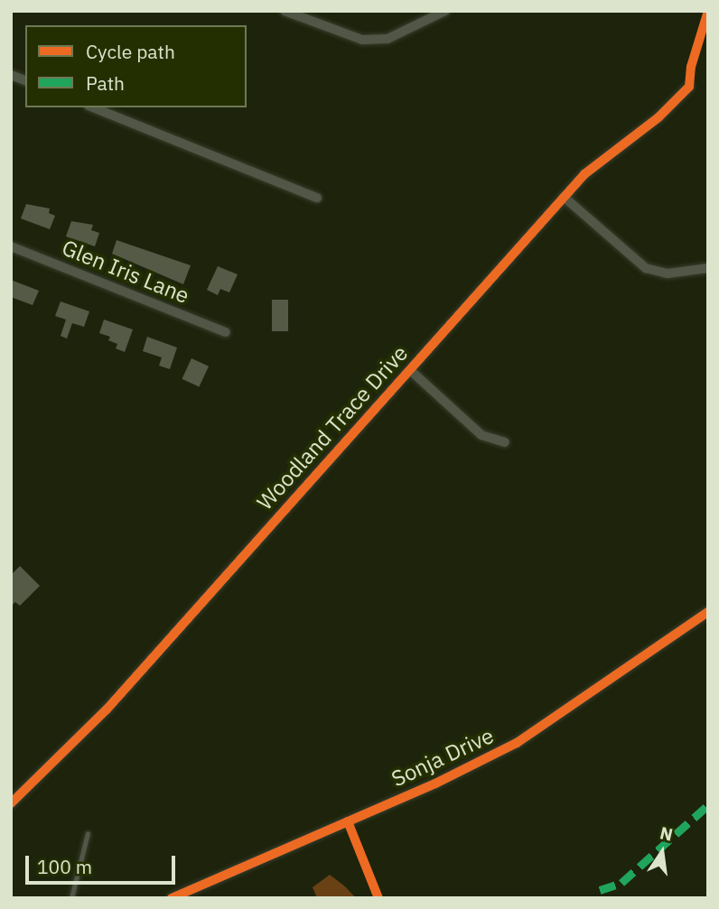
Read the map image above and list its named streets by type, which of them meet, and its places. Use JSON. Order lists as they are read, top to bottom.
{
  "streets": {
    "street": ["Glen Iris Lane", "Woodland Trace Drive", "Sonja Drive"]
  },
  "legend": ["Cycle path", "Path"],
  "scale_bar": "100 m",
  "north": "top"
}
